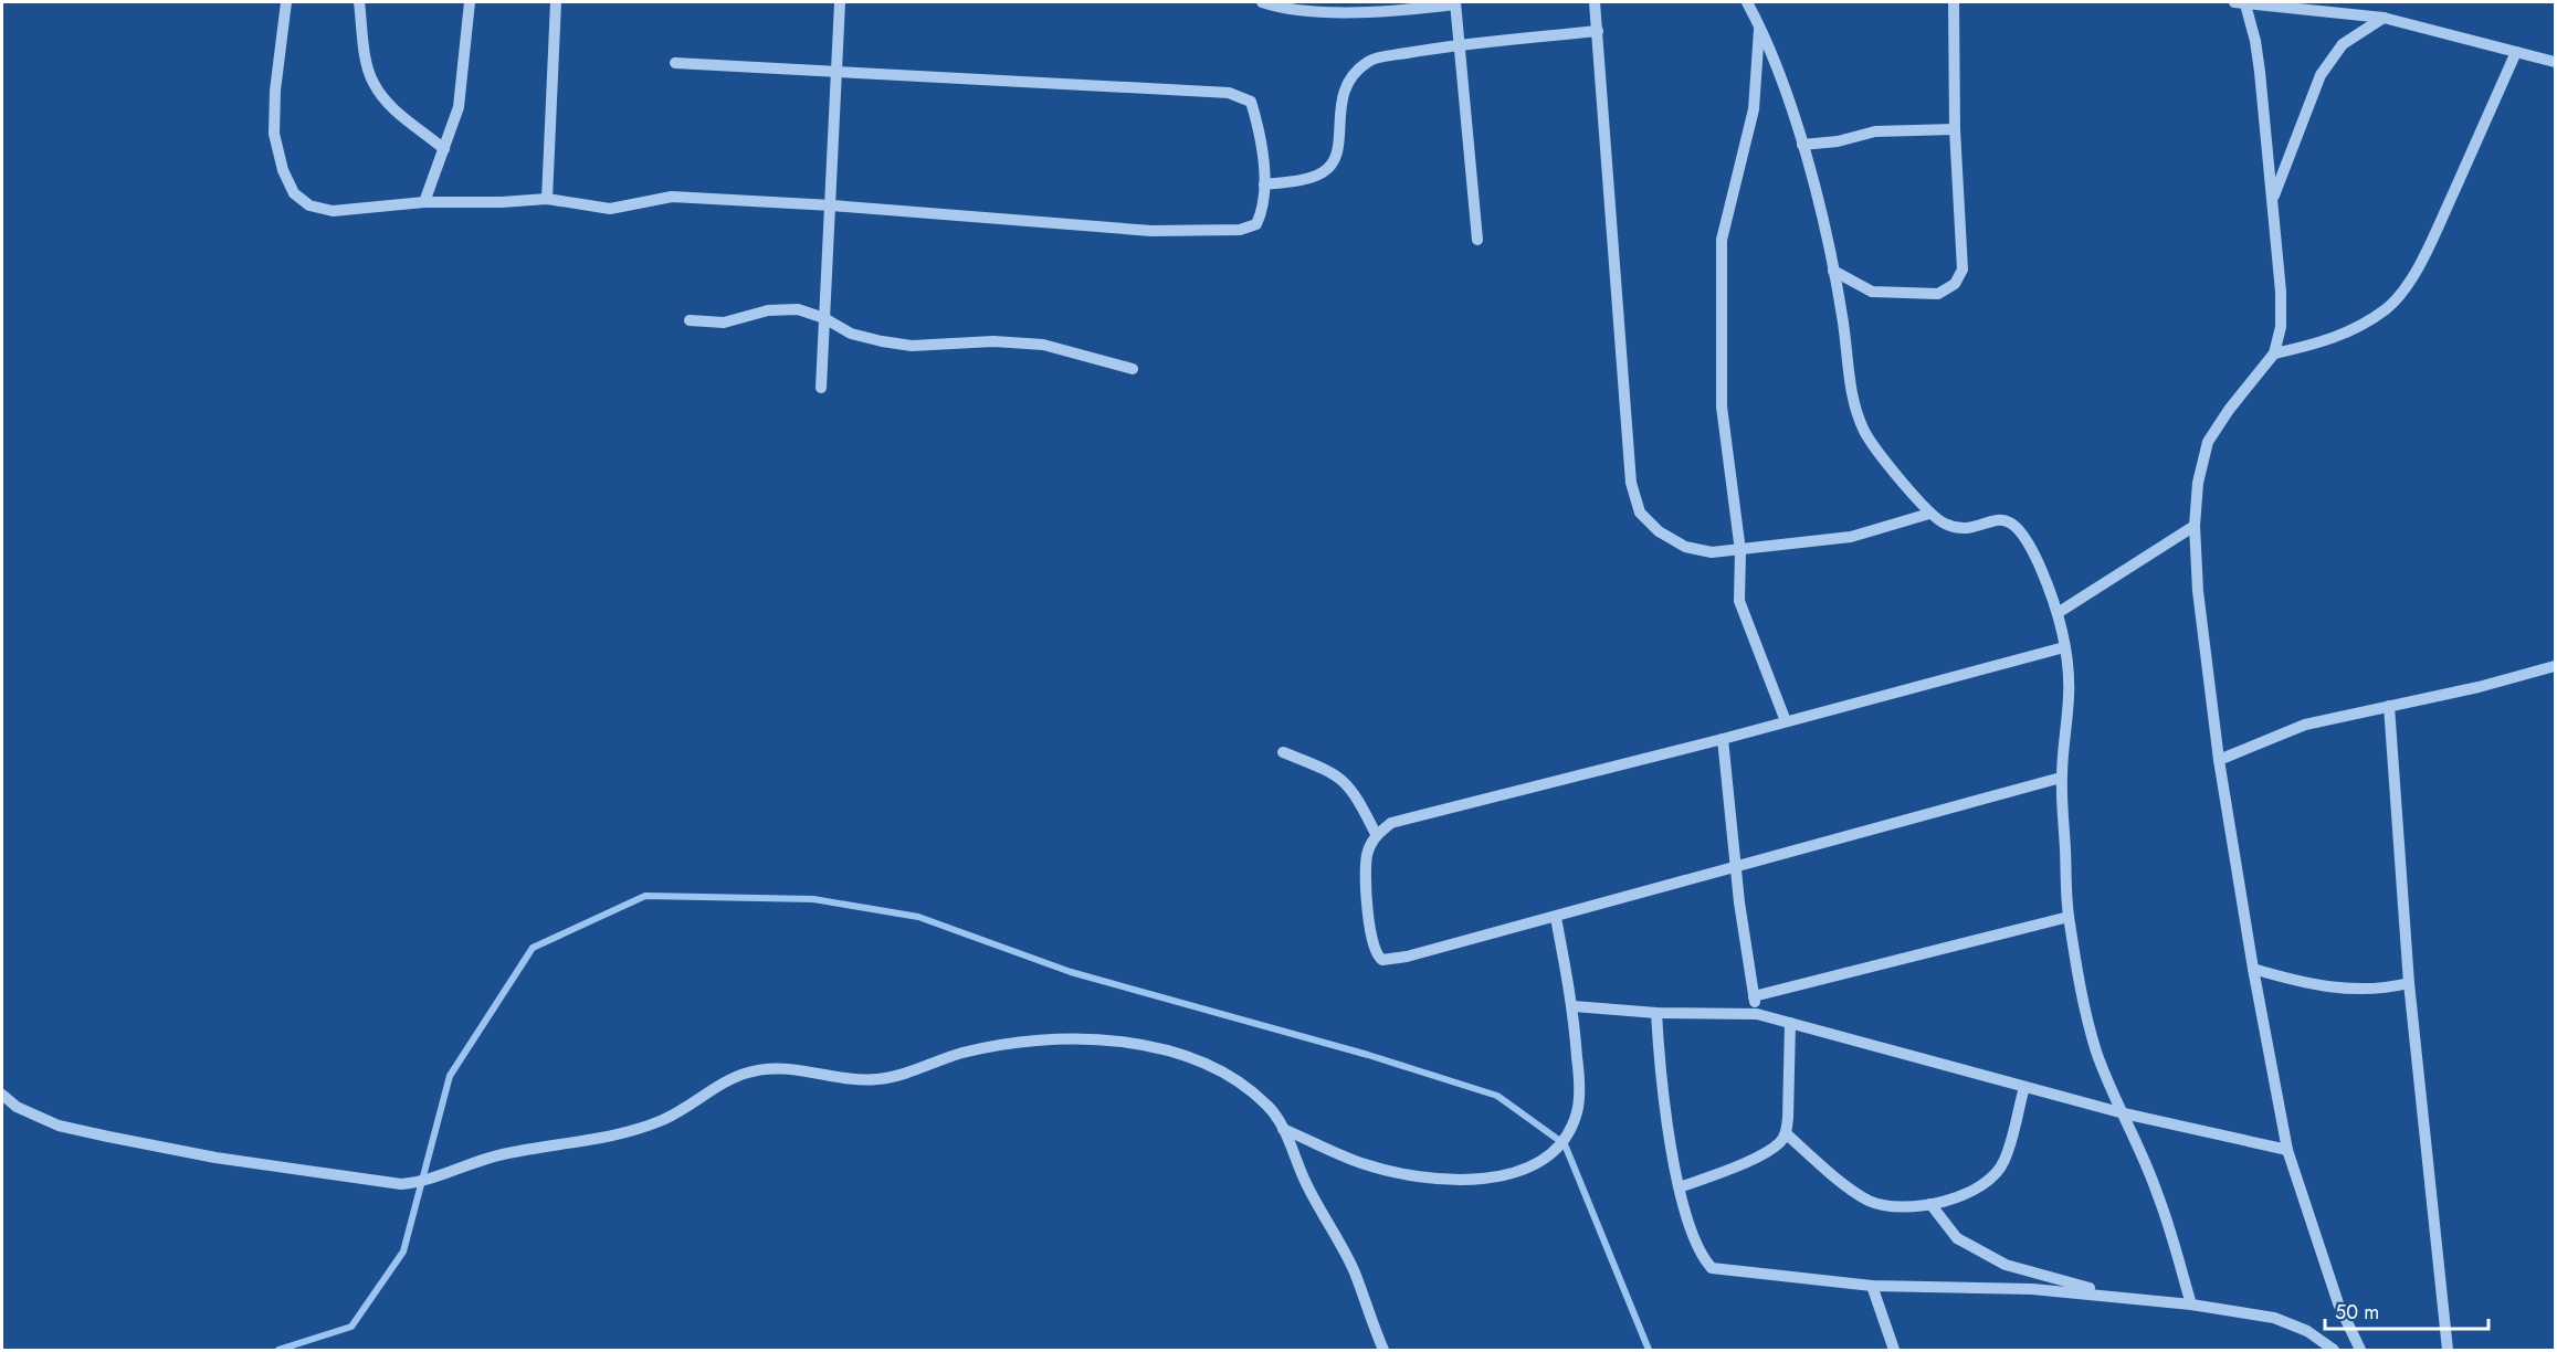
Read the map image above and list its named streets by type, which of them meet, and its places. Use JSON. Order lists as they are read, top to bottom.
{
  "scale_bar": "50 m"
}
